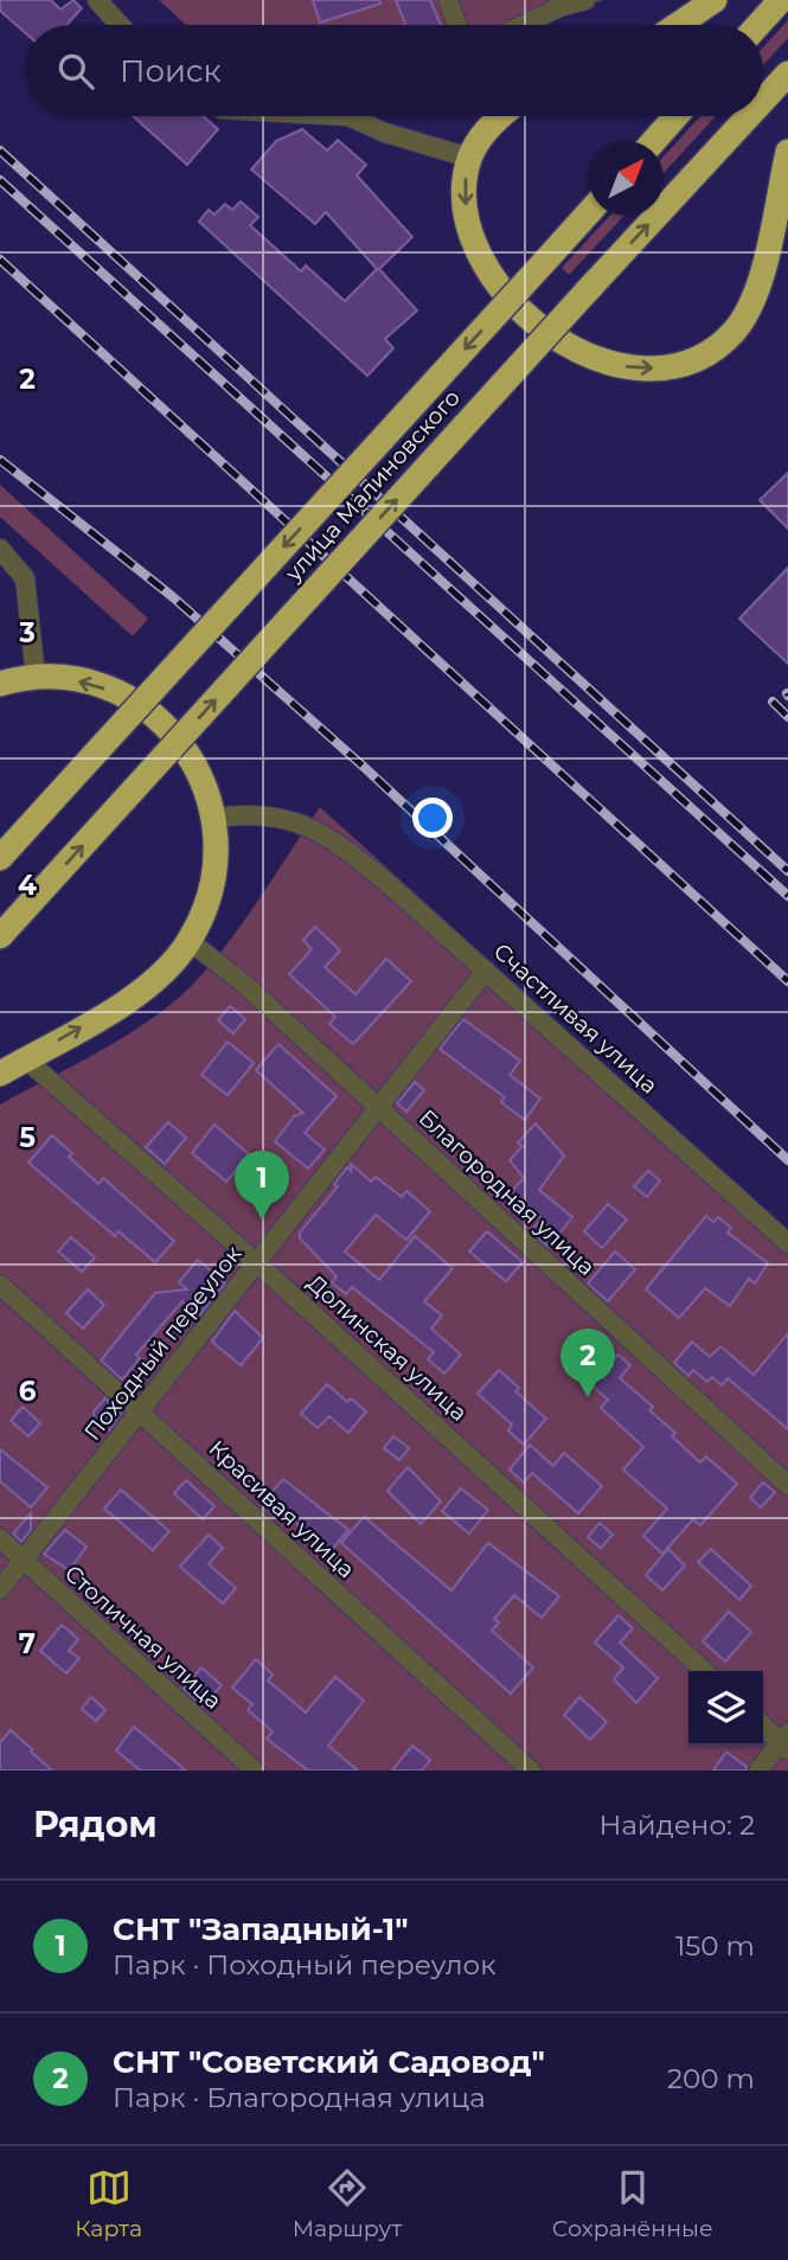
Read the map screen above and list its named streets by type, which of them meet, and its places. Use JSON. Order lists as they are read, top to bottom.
{
  "streets": {
    "highway": ["улица Малиновского"],
    "street": [
      "Счастливая улица",
      "Благородная улица",
      "Походный переулок",
      "Долинская улица",
      "Красивая улица",
      "Столичная улица"
    ]
  },
  "crossings": [
    ["Счастливая улица", "Походный переулок"],
    ["Благородная улица", "Походный переулок"],
    ["Походный переулок", "Долинская улица"],
    ["Походный переулок", "Красивая улица"],
    ["Походный переулок", "Столичная улица"]
  ],
  "north": "top right",
  "page": {
    "search": "Поиск",
    "pins": ["1", "2"],
    "heading": ["Рядом", "Найдено: 2"],
    "list": [
      {
        "mark": "1",
        "name": "СНТ \"Западный-1\"",
        "note": "Парк · Походный переулок",
        "value": "150 m"
      },
      {
        "mark": "2",
        "name": "СНТ \"Советский Садовод\"",
        "note": "Парк · Благородная улица",
        "value": "200 m"
      }
    ],
    "nav": ["Карта", "Маршрут", "Сохранённые"]
  },
  "grid": {
    "rows": [
      "2",
      "3",
      "4",
      "5",
      "6",
      "7"
    ]
  }
}
